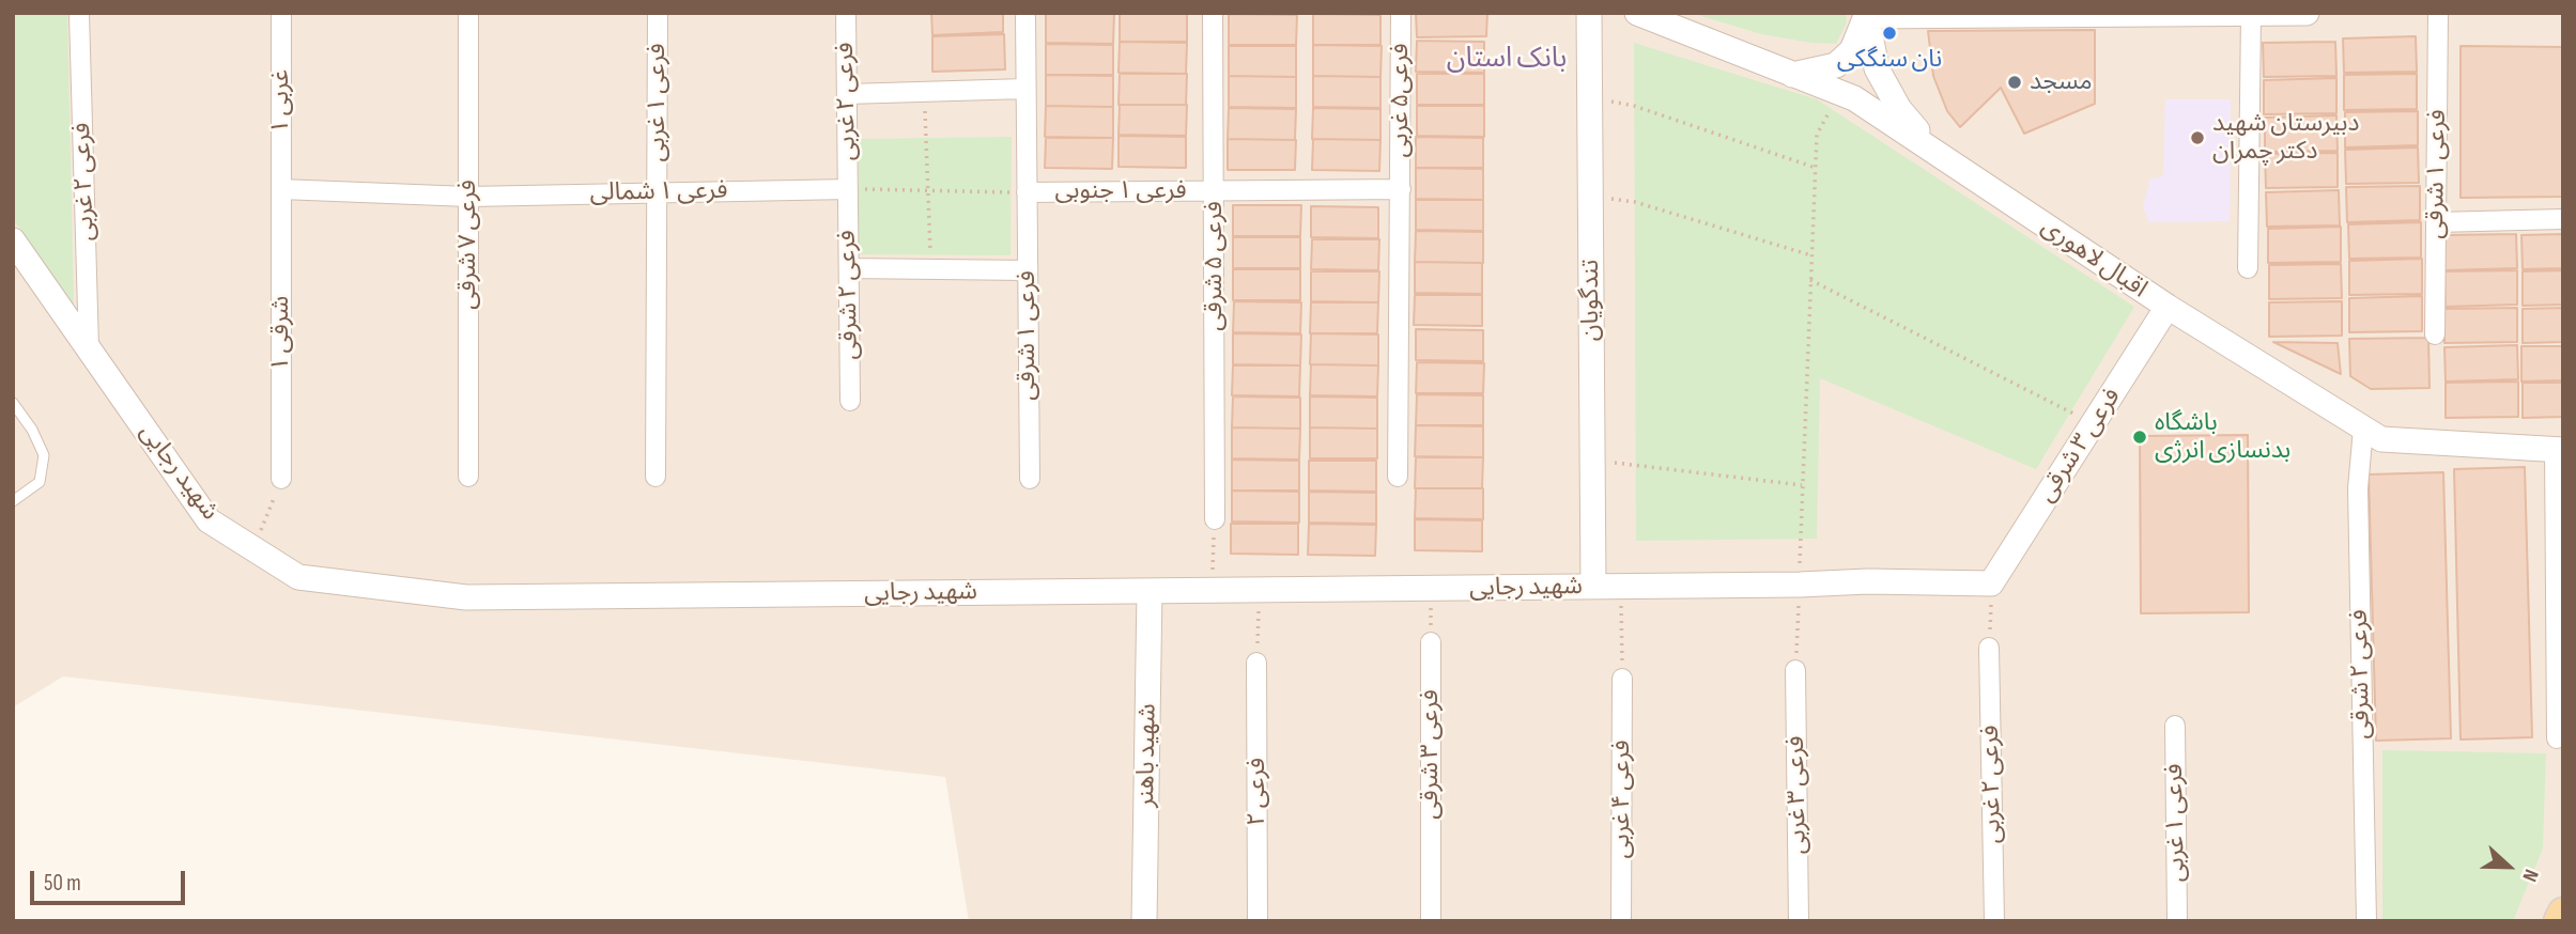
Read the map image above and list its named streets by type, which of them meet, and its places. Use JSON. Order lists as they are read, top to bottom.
{
  "streets": {
    "street": [
      "فرعی۵ غربی",
      "۱ غربی",
      "فرعی ۲ غربی",
      "فرعی ۱ غربی",
      "فرعی ۱ شرقی",
      "فرعی ۱ جنوبی",
      "فرعی ۱ شمالی",
      "فرعی ۷ شرقی",
      "اقبال لاهوری",
      "فرعی ۵ شرقی",
      "فرعی ۲ شرقی",
      "تندگویان",
      "۱ شرقی",
      "فرعی ۳ شرقی",
      "شهید رجایی",
      "شهید باهنر",
      "فرعی ۲",
      "فرعی ۳ غربی",
      "فرعی ۴ غربی"
    ]
  },
  "crossings": [
    ["۱ غربی", "۱ شرقی"],
    ["فرعی ۲ غربی", "فرعی ۱ شمالی"],
    ["فرعی ۲ غربی", "فرعی ۲ شرقی"],
    ["فرعی ۲ غربی", "شهید رجایی"],
    ["فرعی ۱ غربی", "فرعی ۱ شمالی"],
    ["فرعی ۱ شرقی", "فرعی ۱ جنوبی"],
    ["فرعی ۱ جنوبی", "فرعی ۵ شرقی"],
    ["فرعی ۱ شمالی", "فرعی ۷ شرقی"],
    ["فرعی ۱ شمالی", "فرعی ۲ شرقی"],
    ["اقبال لاهوری", "فرعی ۲ شرقی"],
    ["اقبال لاهوری", "فرعی ۳ شرقی"],
    ["تندگویان", "شهید رجایی"],
    ["فرعی ۳ شرقی", "شهید رجایی"],
    ["شهید رجایی", "شهید باهنر"]
  ],
  "districts": ["بانک استان"],
  "places": [
    "نان سنگکی",
    "مسجد",
    "دبیرستان شهید دکتر چمران",
    "باشگاه بدنسازی انرژی"
  ],
  "scale_bar": "50 m",
  "north": "right"
}
